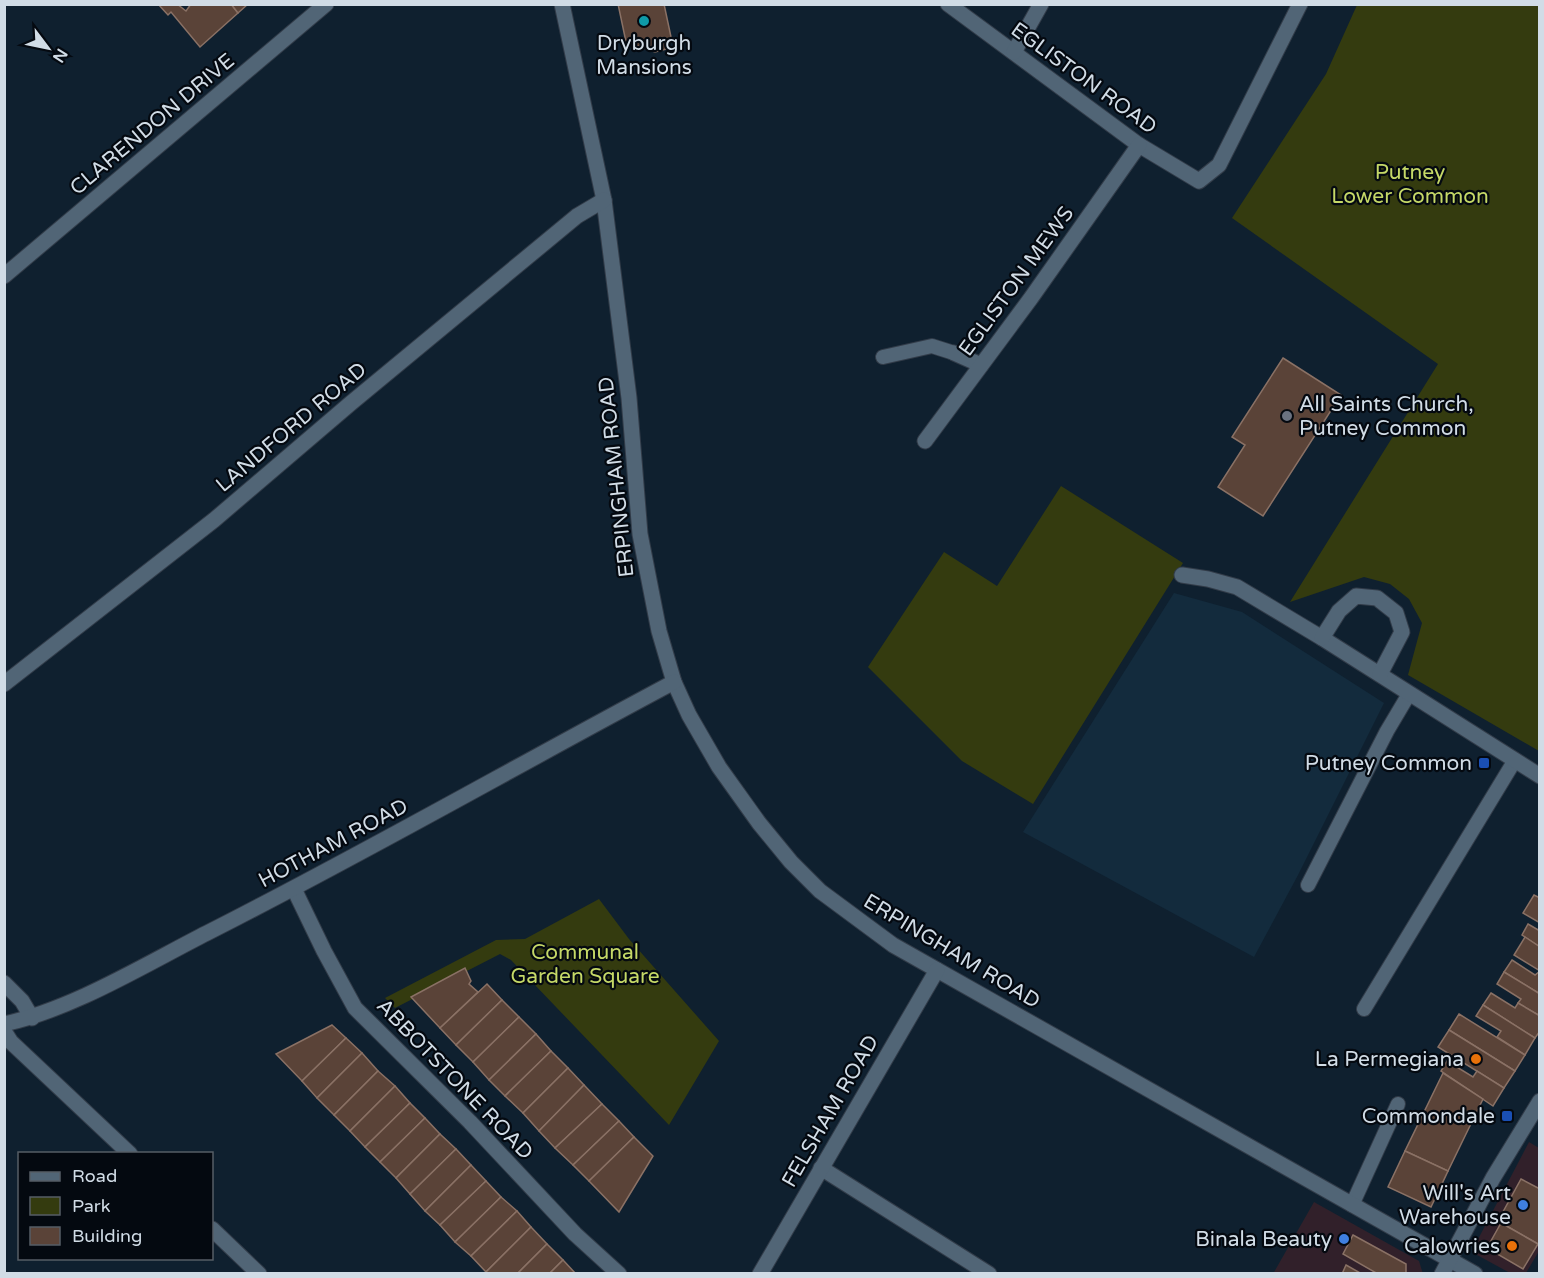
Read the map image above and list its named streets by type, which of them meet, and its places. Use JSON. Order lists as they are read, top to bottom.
{
  "streets": {
    "street": [
      "EGLISTON ROAD",
      "CLARENDON DRIVE",
      "EGLISTON MEWS",
      "LANDFORD ROAD",
      "ERPINGHAM ROAD",
      "HOTHAM ROAD",
      "ABBOTSTONE ROAD",
      "FELSHAM ROAD"
    ]
  },
  "crossings": [
    ["EGLISTON ROAD", "EGLISTON MEWS"],
    ["LANDFORD ROAD", "ERPINGHAM ROAD"],
    ["ERPINGHAM ROAD", "HOTHAM ROAD"],
    ["ERPINGHAM ROAD", "FELSHAM ROAD"],
    ["HOTHAM ROAD", "ABBOTSTONE ROAD"]
  ],
  "parks": ["Putney Lower Common", "Communal Garden Square"],
  "places": {
    "other": [
      "Dryburgh Mansions",
      "All Saints Church, Putney Common",
      "La Permegiana",
      "Will's Art Warehouse",
      "Binala Beauty",
      "Calowries"
    ],
    "transit": ["Putney Common", "Commondale"]
  },
  "legend": ["Road", "Park", "Building"],
  "north": "bottom right"
}
